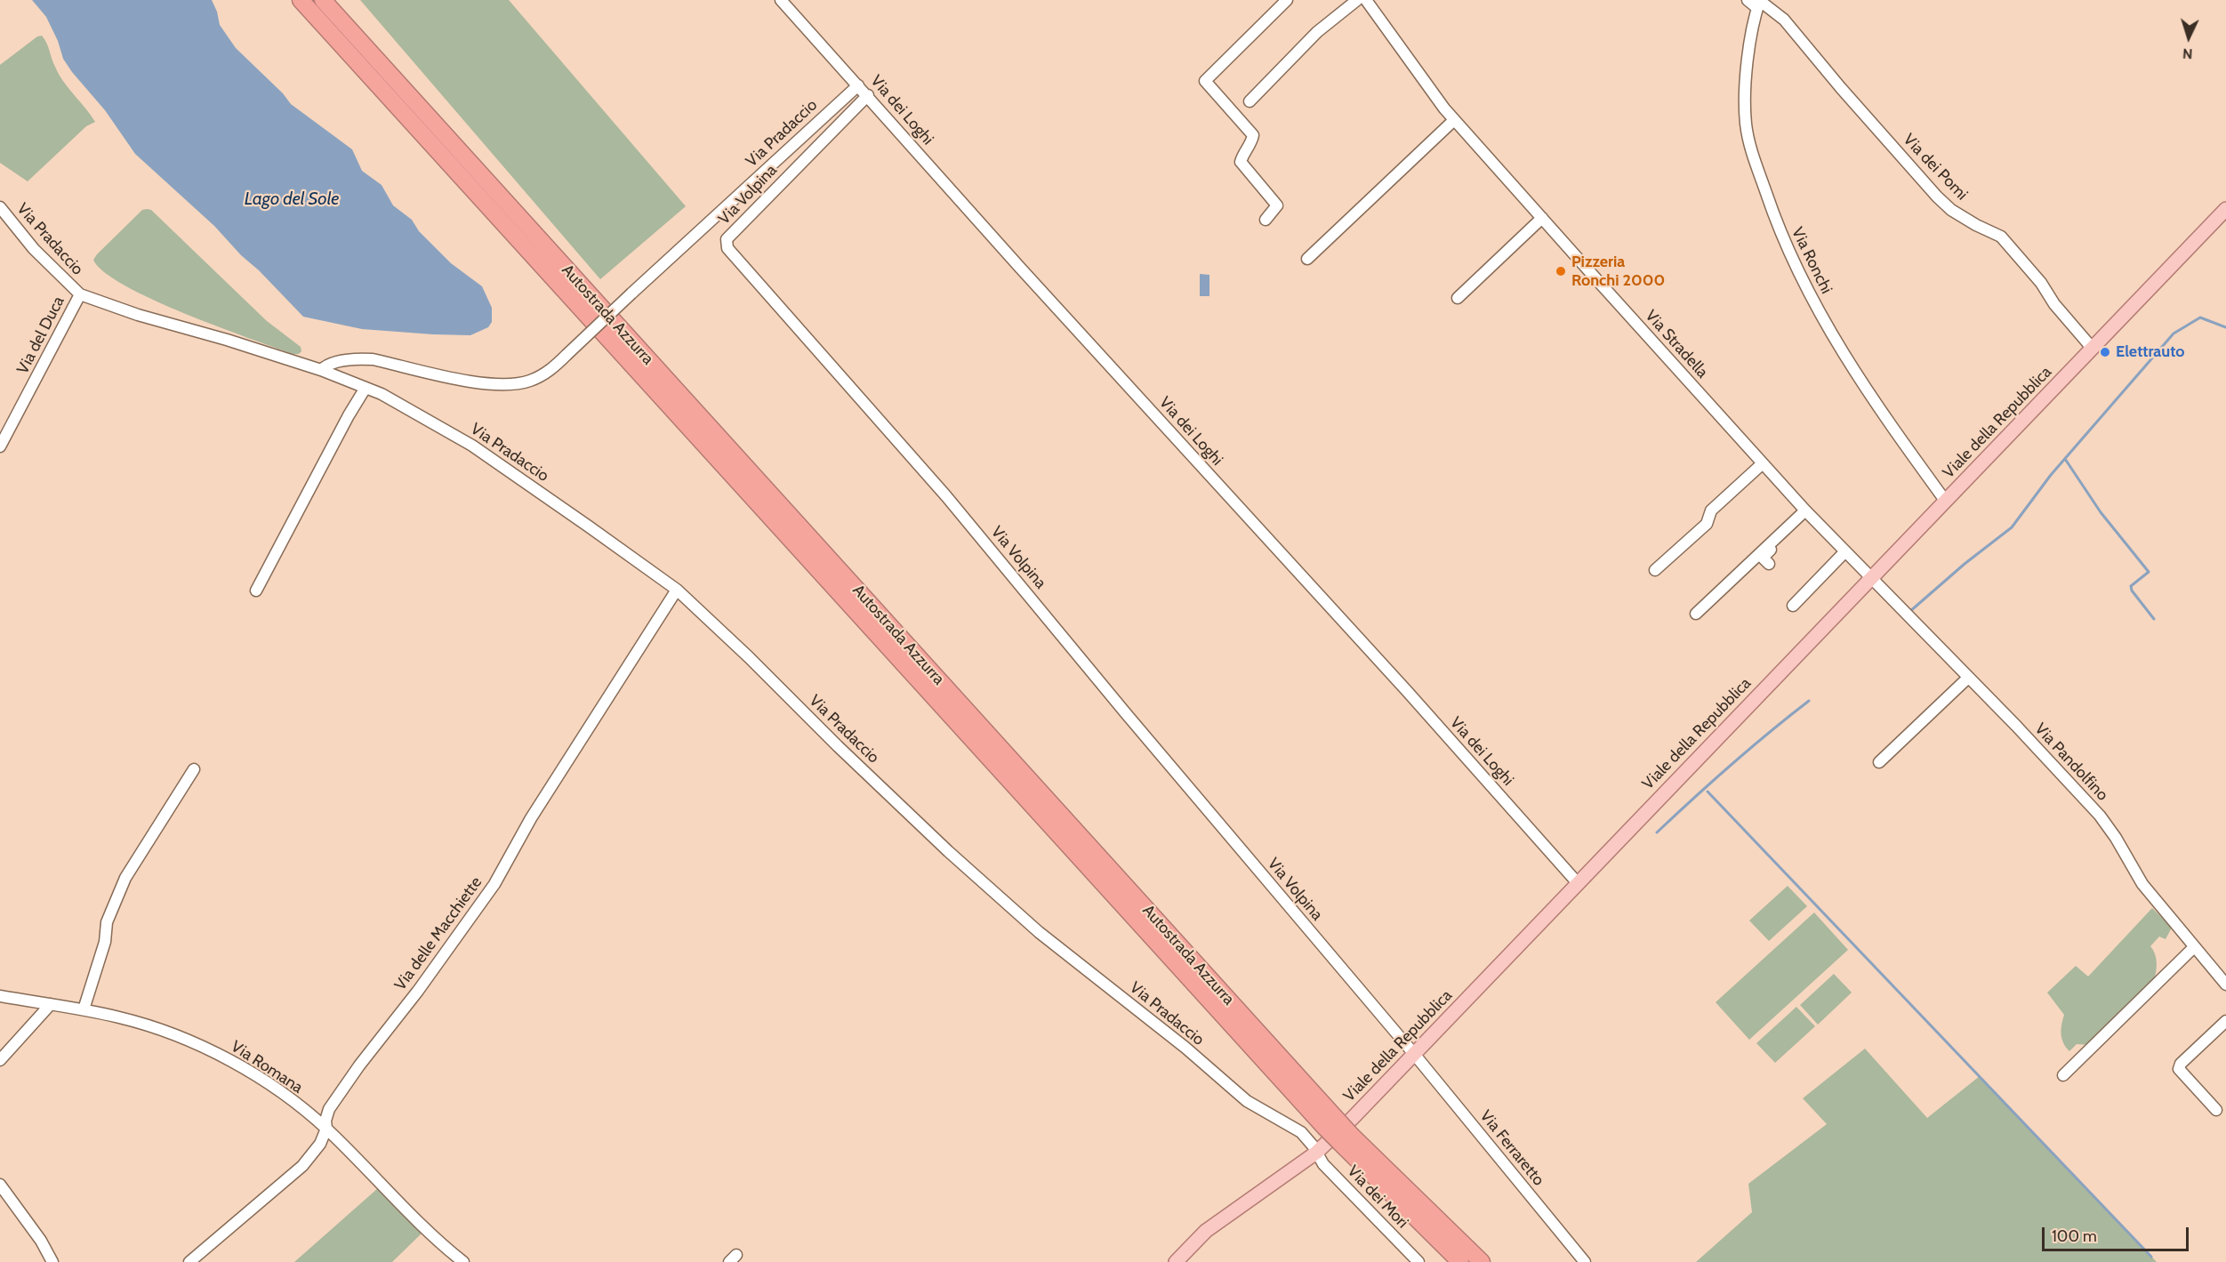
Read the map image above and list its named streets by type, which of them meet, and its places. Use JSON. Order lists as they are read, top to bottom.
{
  "streets": {
    "highway": ["Autostrada Azzurra"],
    "main road": ["Viale della Repubblica"],
    "street": [
      "Via dei Loghi",
      "Via Pradaccio",
      "Via dei Pomi",
      "Via Volpina",
      "Via Ronchi",
      "Via del Duca",
      "Via Stradella",
      "Via Pandolfino",
      "Via delle Macchiette",
      "Via Romana",
      "Via Ferraretto",
      "Via dei Mori"
    ]
  },
  "crossings": [
    ["Via dei Loghi", "Via Pradaccio"],
    ["Via dei Loghi", "Via Volpina"],
    ["Via dei Loghi", "Viale della Repubblica"],
    ["Via Pradaccio", "Via del Duca"],
    ["Via Pradaccio", "Viale della Repubblica"],
    ["Via Pradaccio", "Via delle Macchiette"],
    ["Via Pradaccio", "Via dei Mori"],
    ["Via dei Pomi", "Via Ronchi"],
    ["Via dei Pomi", "Viale della Repubblica"],
    ["Via Volpina", "Viale della Repubblica"],
    ["Via Volpina", "Via Ferraretto"],
    ["Via Ronchi", "Viale della Repubblica"],
    ["Via Stradella", "Viale della Repubblica"],
    ["Via Stradella", "Via Pandolfino"],
    ["Viale della Repubblica", "Via Pandolfino"],
    ["Viale della Repubblica", "Via Ferraretto"],
    ["Viale della Repubblica", "Via dei Mori"],
    ["Via delle Macchiette", "Via Romana"]
  ],
  "water": ["Lago del Sole"],
  "places": ["Pizzeria Ronchi 2000", "Elettrauto"],
  "scale_bar": "100 m",
  "north": "bottom"
}
